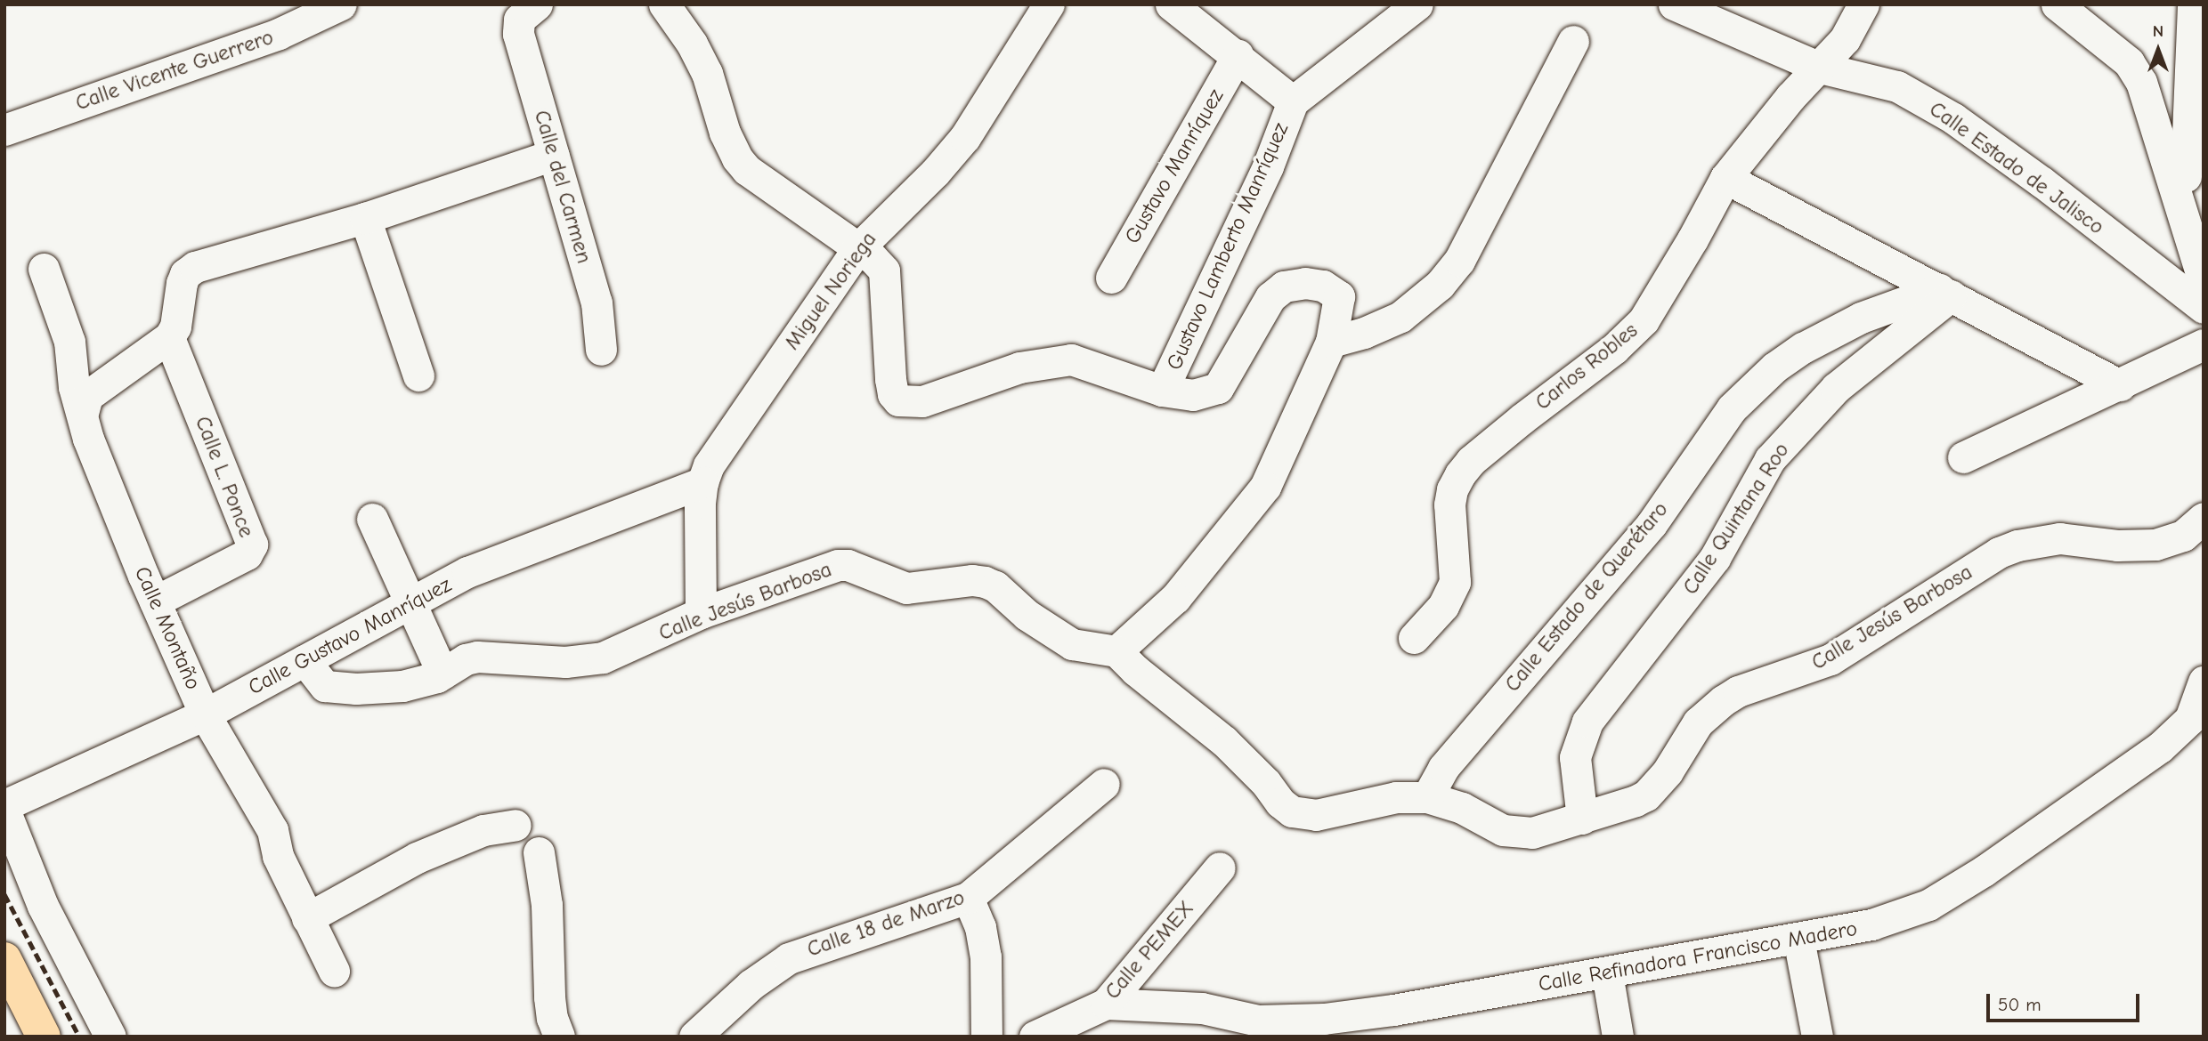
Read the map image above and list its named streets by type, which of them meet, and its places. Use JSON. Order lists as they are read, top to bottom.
{
  "streets": {
    "street": [
      "Calle Vicente Guerrero",
      "Gustavo Manríquez",
      "Calle Estado de Jalisco",
      "Calle del Carmen",
      "Gustavo Lamberto Manríquez",
      "Miguel Noriega",
      "Carlos Robles",
      "Calle L. Ponce",
      "Calle Quintana Roo",
      "Calle Estado de Querétaro",
      "Calle Jesús Barbosa",
      "Calle Montaño",
      "Calle Gustavo Manríquez",
      "Calle 18 de Marzo",
      "Calle PEMEX",
      "Calle Refinadora Francisco Madero"
    ]
  },
  "crossings": [
    ["Calle Estado de Jalisco", "Carlos Robles"],
    ["Miguel Noriega", "Calle Jesús Barbosa"],
    ["Miguel Noriega", "Calle Gustavo Manríquez"],
    ["Calle L. Ponce", "Calle Montaño"],
    ["Calle Quintana Roo", "Calle Estado de Querétaro"],
    ["Calle Quintana Roo", "Calle Jesús Barbosa"],
    ["Calle Estado de Querétaro", "Calle Jesús Barbosa"],
    ["Calle Jesús Barbosa", "Calle Gustavo Manríquez"],
    ["Calle Montaño", "Calle Gustavo Manríquez"],
    ["Calle PEMEX", "Calle Refinadora Francisco Madero"]
  ],
  "scale_bar": "50 m",
  "north": "top"
}
